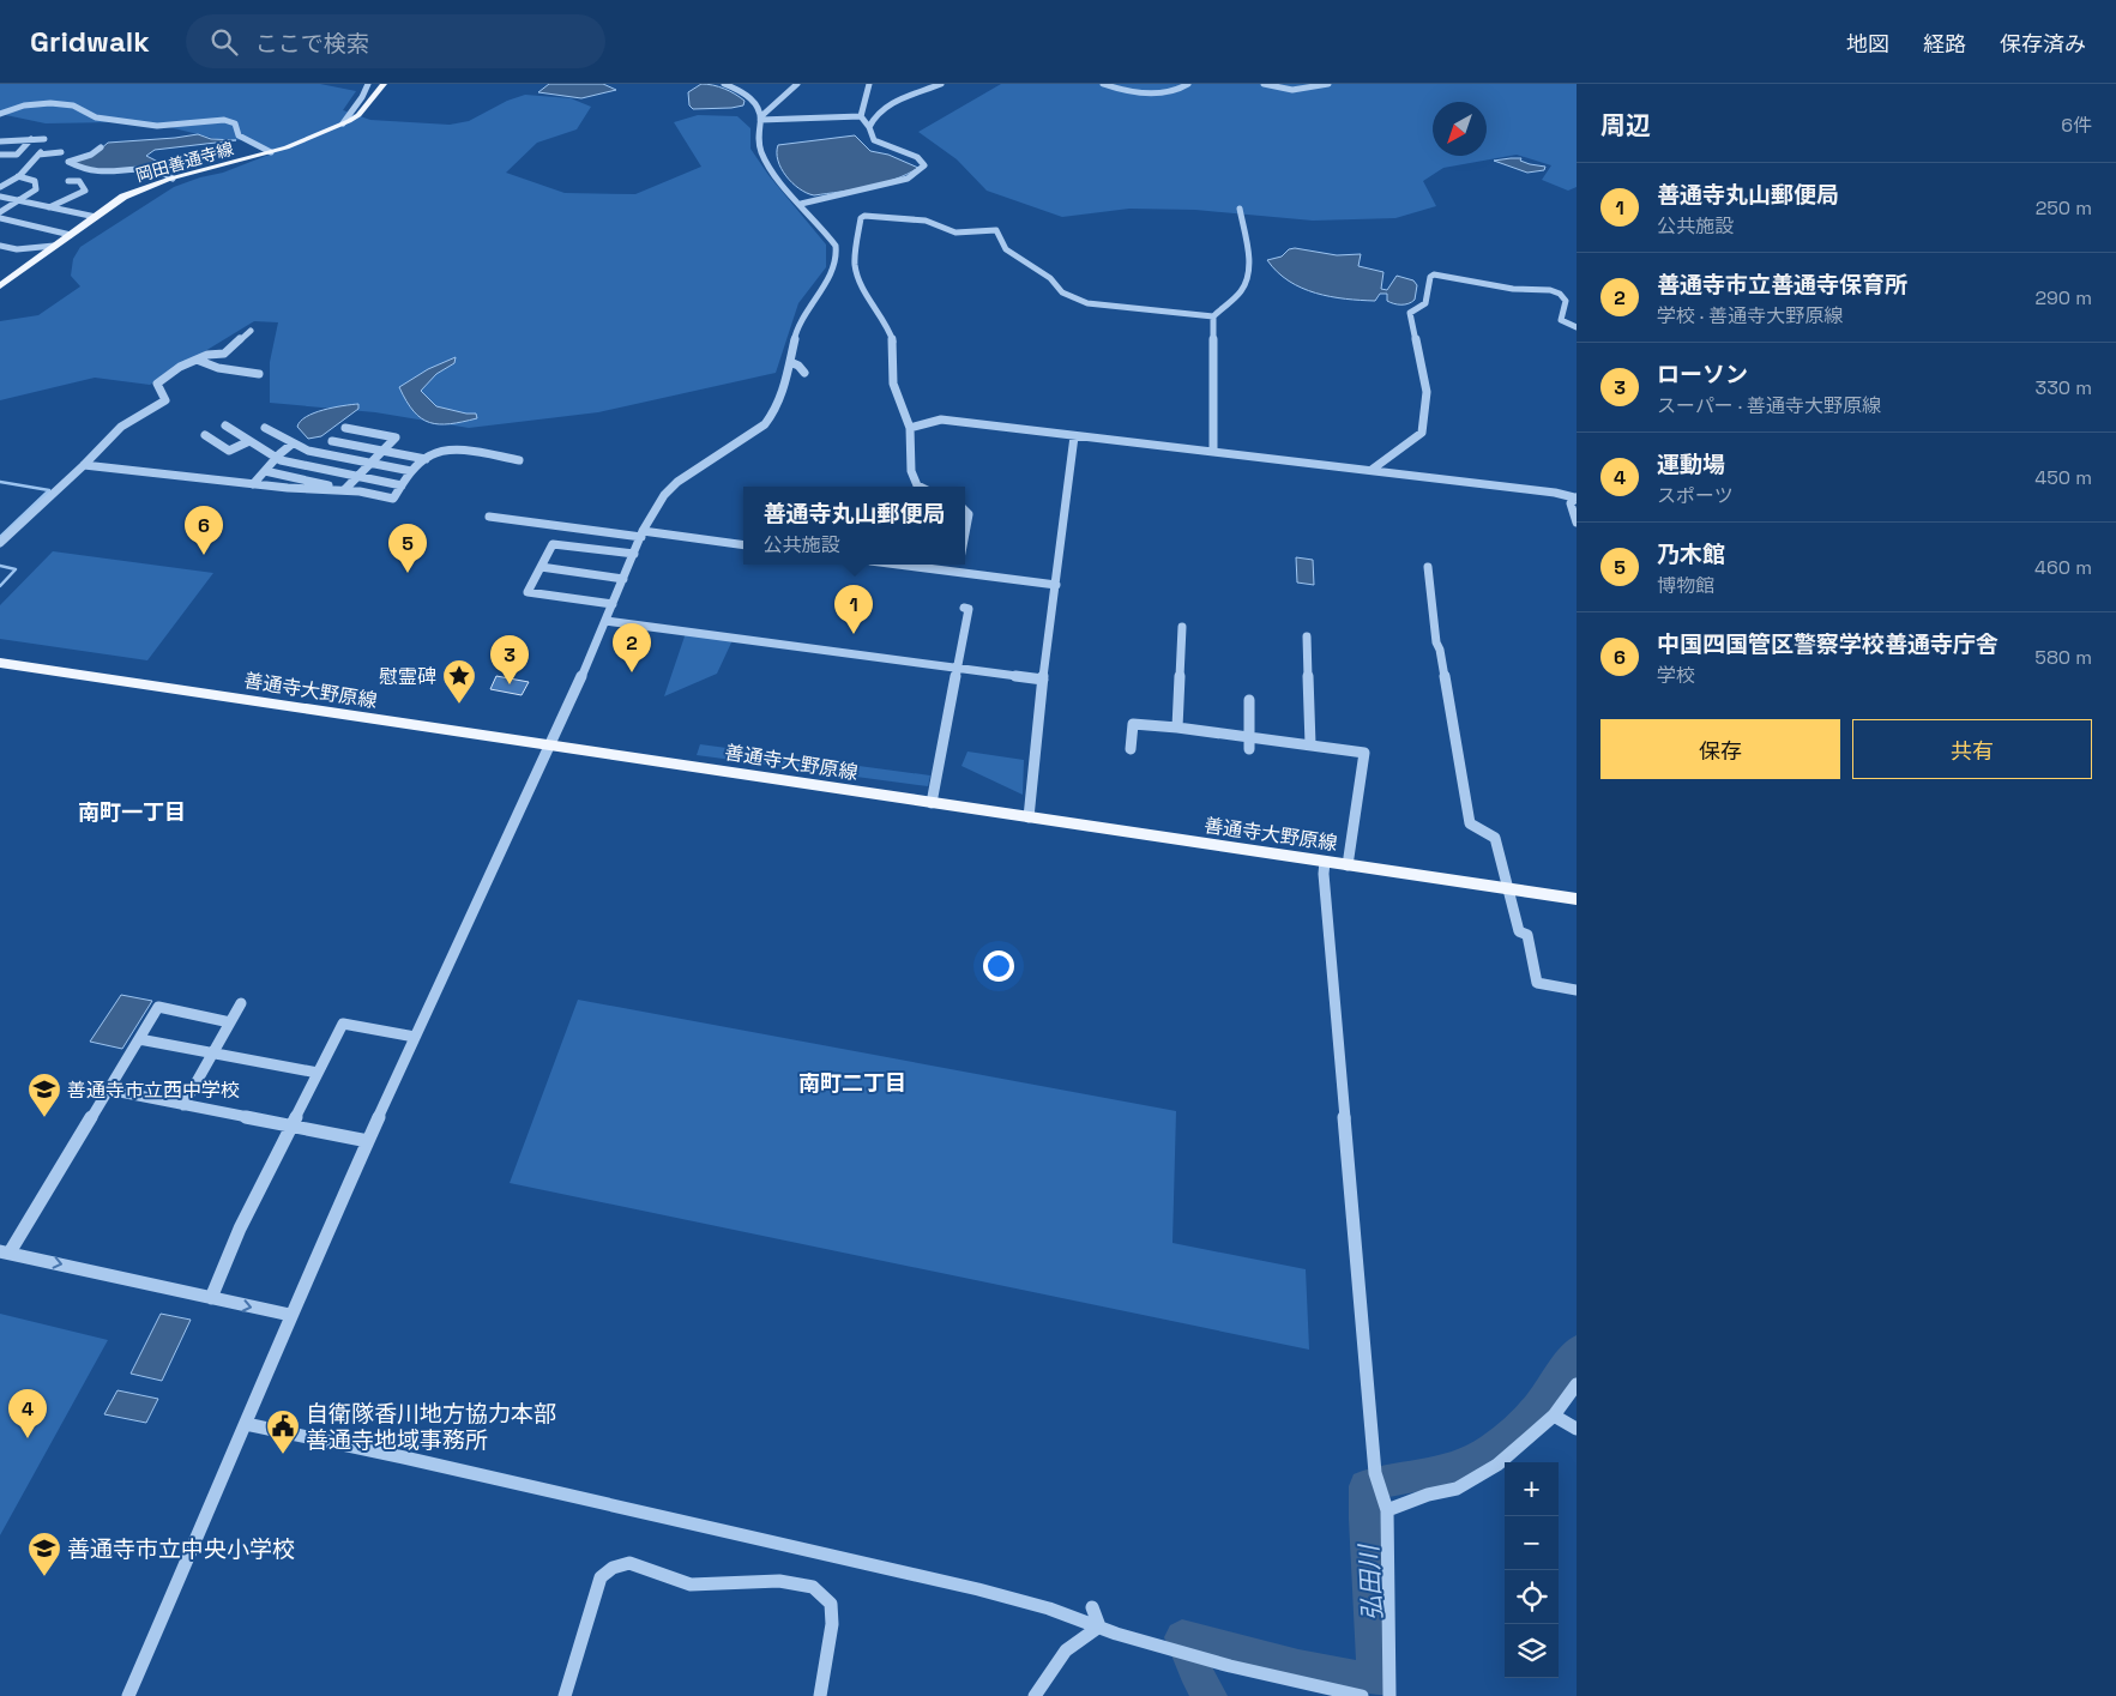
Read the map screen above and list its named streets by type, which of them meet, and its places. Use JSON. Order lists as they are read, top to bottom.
{
  "streets": {
    "main road": ["岡田善通寺線", "善通寺大野原線"]
  },
  "districts": ["南町一丁目", "南町二丁目"],
  "water": ["弘田川"],
  "places": {
    "place": ["慰霊碑"],
    "school or university": ["善通寺市立西中学校", "善通寺市立中央小学校"],
    "public building": ["自衛隊香川地方協力本部 善通寺地域事務所"]
  },
  "north": "bottom left",
  "page": {
    "header": "Gridwalk",
    "search": "ここで検索",
    "nav": ["地図", "経路", "保存済み"],
    "heading": ["周辺", "6件"],
    "list": [
      {
        "mark": "1",
        "name": "善通寺丸山郵便局",
        "note": "公共施設",
        "value": "250 m"
      },
      {
        "mark": "2",
        "name": "善通寺市立善通寺保育所",
        "note": "学校 · 善通寺大野原線",
        "value": "290 m"
      },
      {
        "mark": "3",
        "name": "ローソン",
        "note": "スーパー · 善通寺大野原線",
        "value": "330 m"
      },
      {
        "mark": "4",
        "name": "運動場",
        "note": "スポーツ",
        "value": "450 m"
      },
      {
        "mark": "5",
        "name": "乃木館",
        "note": "博物館",
        "value": "460 m"
      },
      {
        "mark": "6",
        "name": "中国四国管区警察学校善通寺庁舎",
        "note": "学校",
        "value": "580 m"
      }
    ],
    "popup": ["善通寺丸山郵便局", "公共施設"],
    "pins": [
      "6",
      "5",
      "1",
      "2",
      "3",
      "4"
    ],
    "buttons": ["保存", "共有"],
    "map_buttons": ["+", "−"]
  }
}
